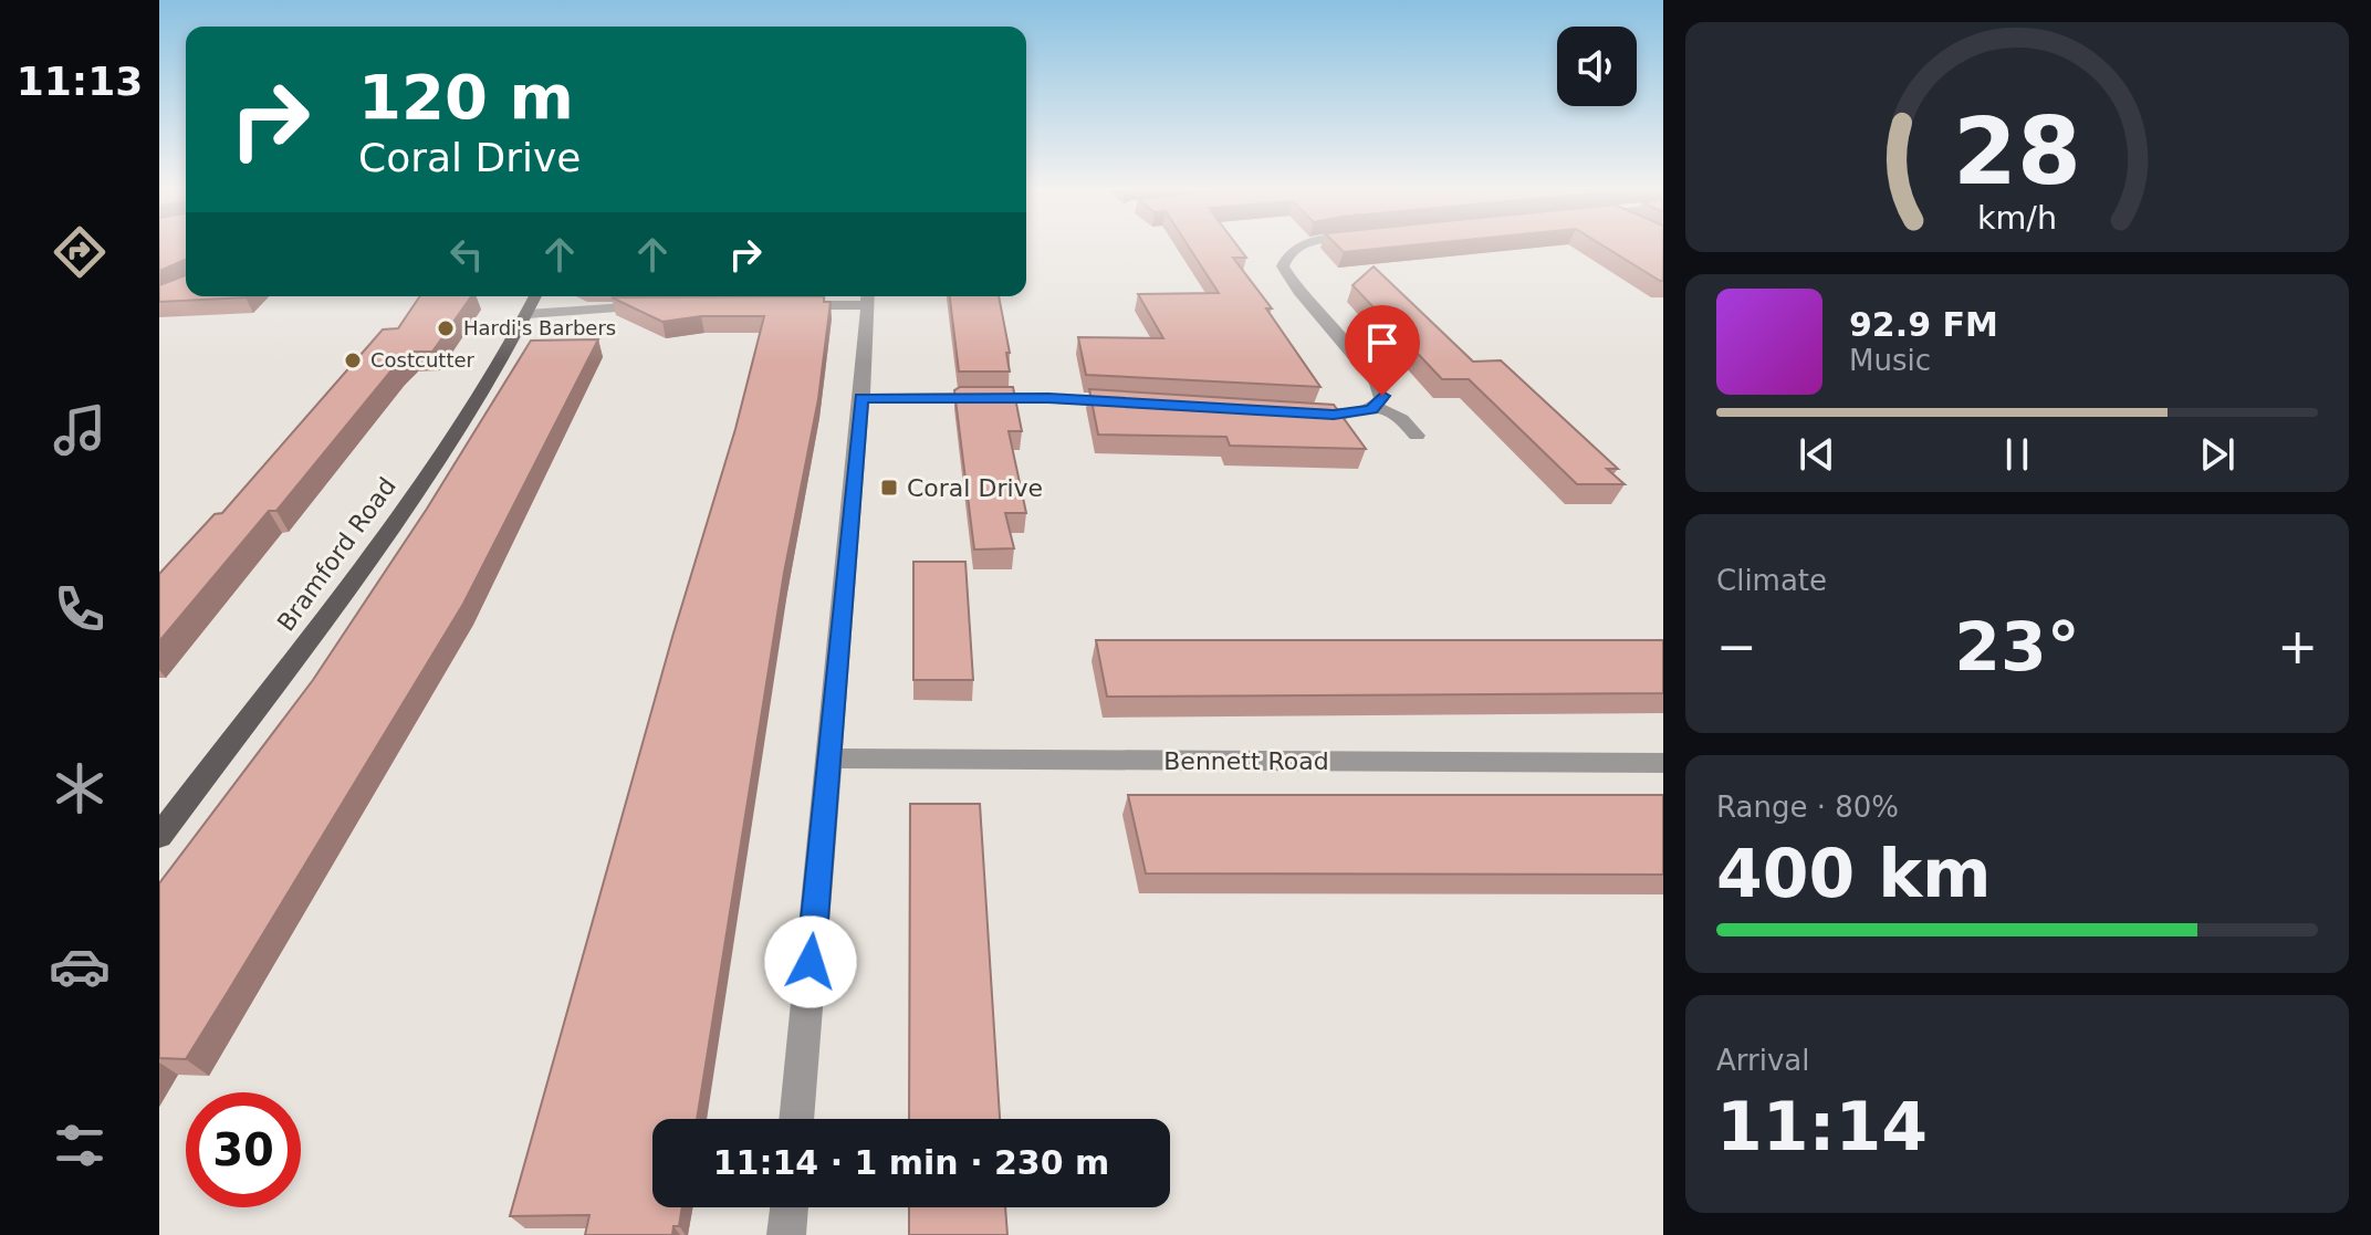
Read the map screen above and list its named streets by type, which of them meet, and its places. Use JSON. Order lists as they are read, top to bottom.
{
  "streets": {
    "main road": ["Bramford Road"],
    "street": ["Bennett Road"]
  },
  "places": {
    "other": ["Hardi's Barbers", "Costcutter"],
    "transit": ["Coral Drive"]
  },
  "page": {
    "tabs": "11:13",
    "turn": ["120 m", "Coral Drive"],
    "song": ["92.9 FM", "Music"],
    "tile": [
      "Climate",
      ["Range · 80%", "400 km"],
      ["Arrival", "11:14"]
    ],
    "heat": ["−", "23°", "+"],
    "limit": "30",
    "trip": "11:14 · 1 min · 230 m",
    "gauge": ["28", "km/h"]
  }
}
